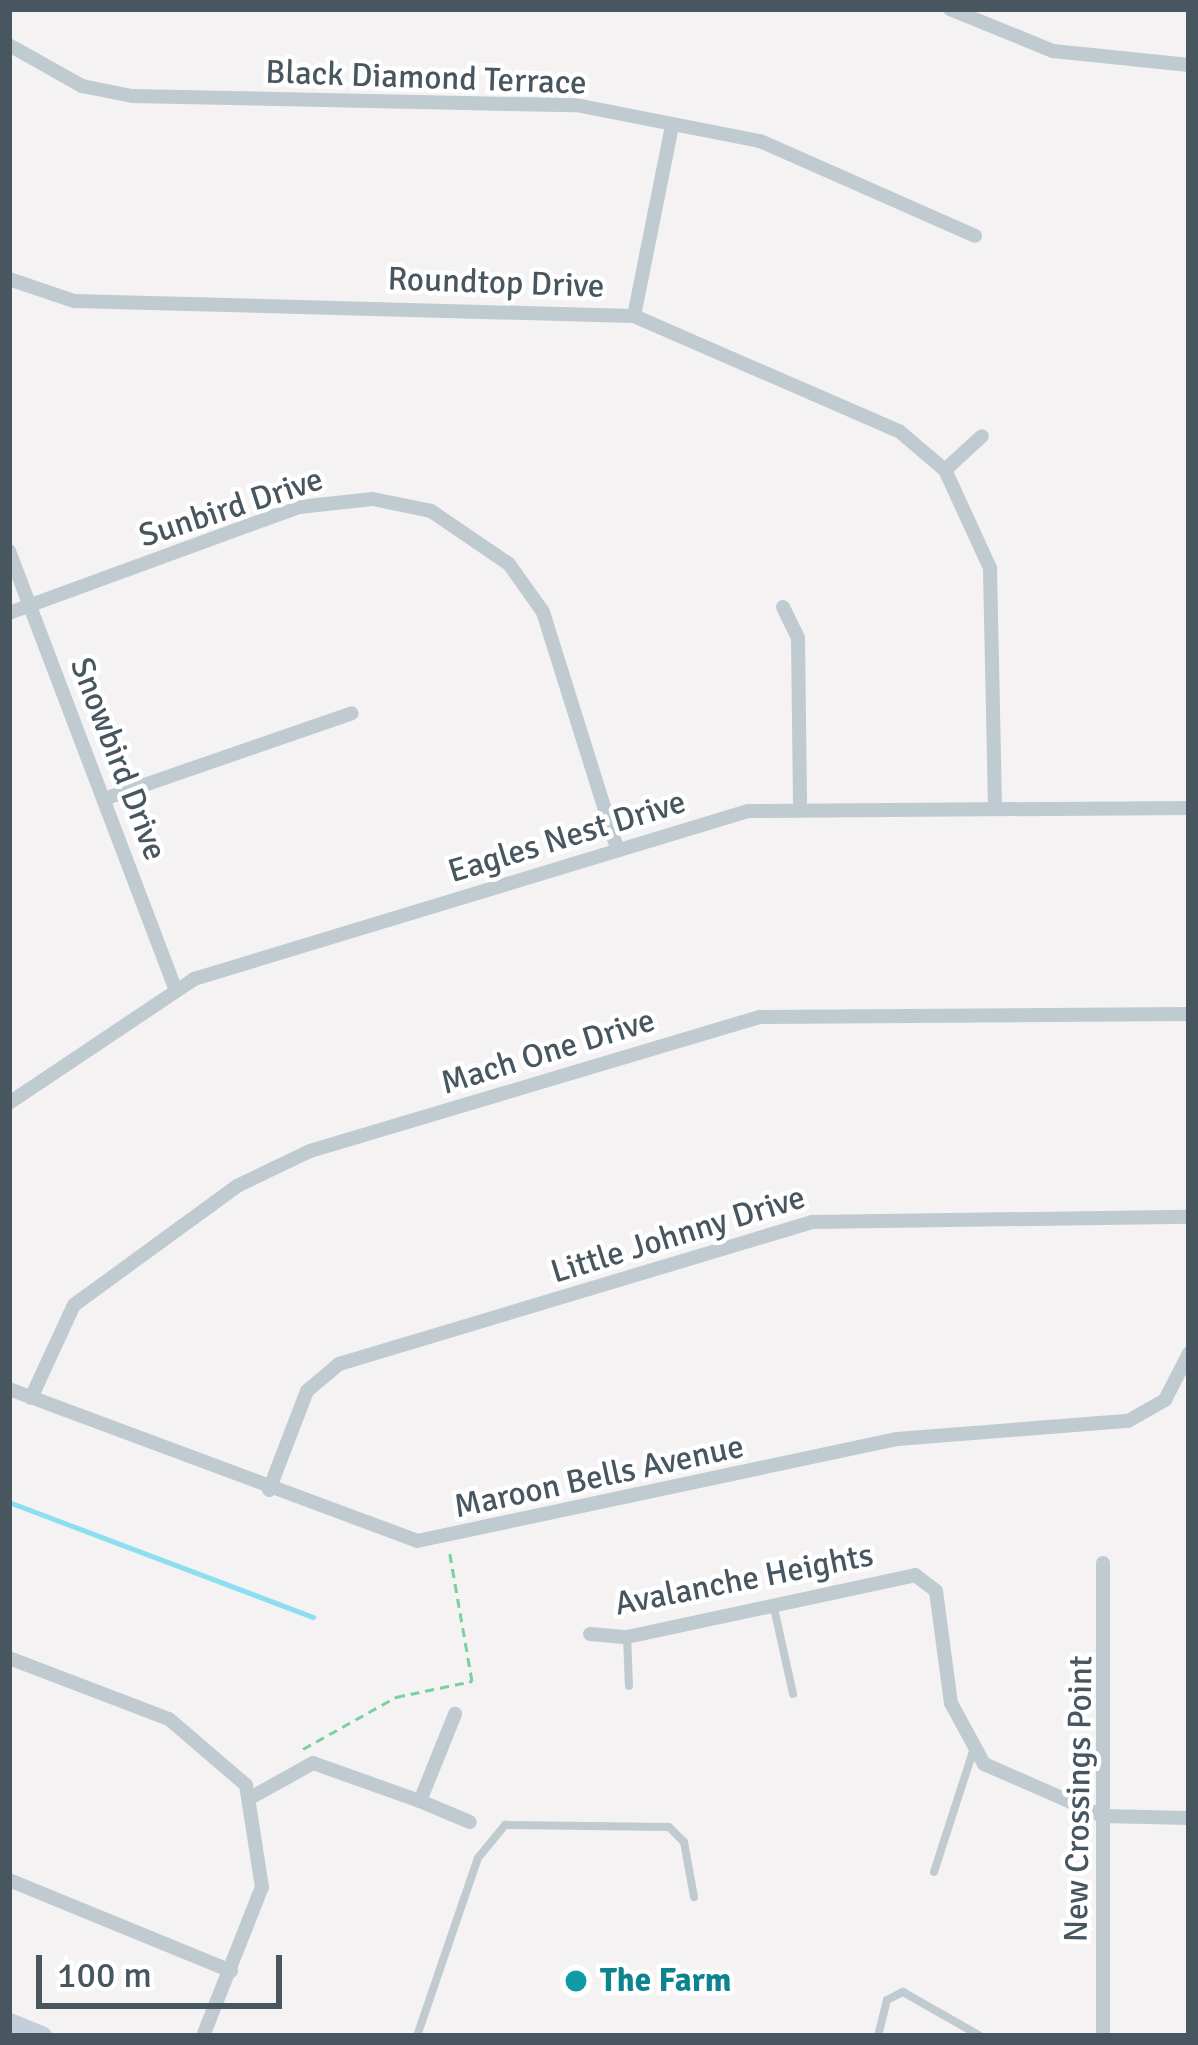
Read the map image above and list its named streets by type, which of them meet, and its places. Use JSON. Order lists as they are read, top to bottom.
{
  "streets": {
    "street": [
      "Black Diamond Terrace",
      "Roundtop Drive",
      "Sunbird Drive",
      "Snowbird Drive",
      "Eagles Nest Drive",
      "Mach One Drive",
      "Little Johnny Drive",
      "Maroon Bells Avenue",
      "Avalanche Heights",
      "New Crossings Point"
    ]
  },
  "crossings": [
    ["Sunbird Drive", "Snowbird Drive"],
    ["Sunbird Drive", "Eagles Nest Drive"],
    ["Snowbird Drive", "Eagles Nest Drive"],
    ["Mach One Drive", "Maroon Bells Avenue"],
    ["Little Johnny Drive", "Maroon Bells Avenue"]
  ],
  "places": ["The Farm"],
  "scale_bar": "100 m"
}
